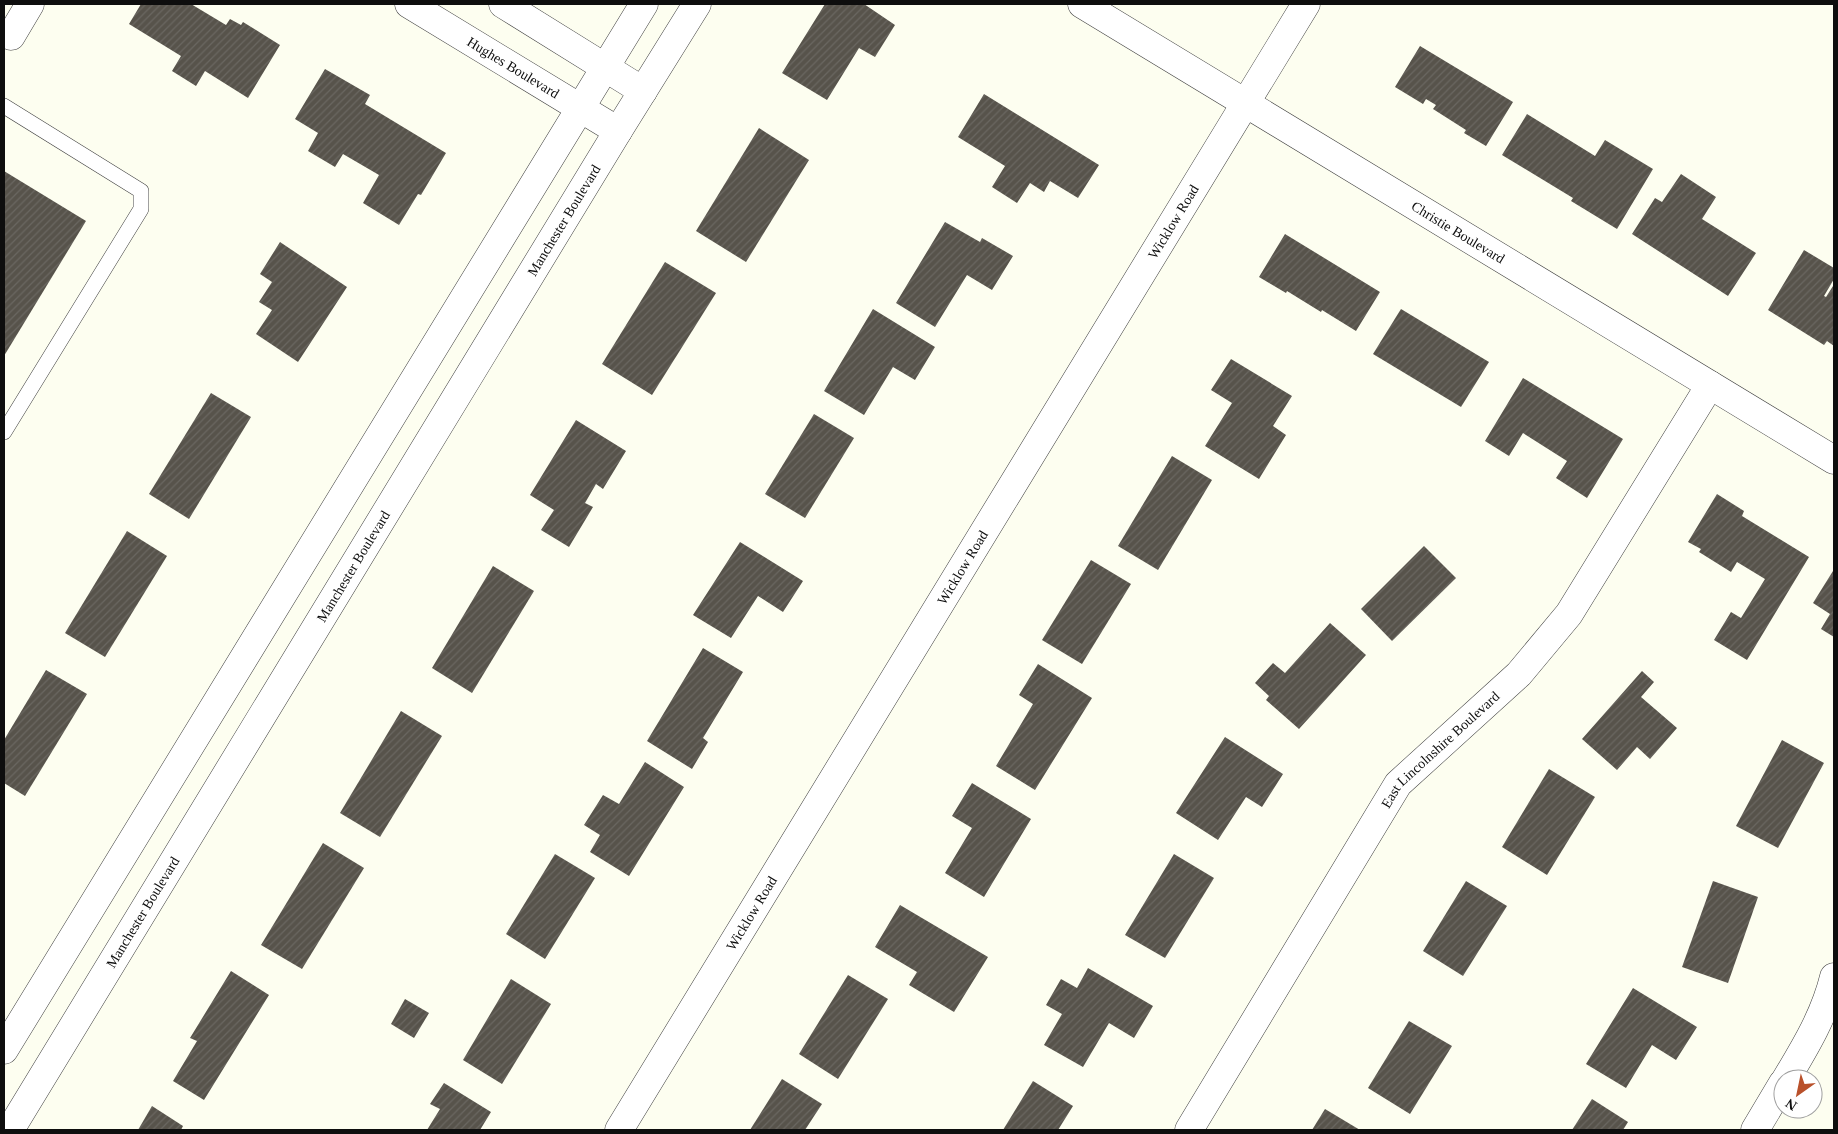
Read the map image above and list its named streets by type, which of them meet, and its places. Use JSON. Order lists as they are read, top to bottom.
{
  "streets": {
    "street": [
      "Hughes Boulevard",
      "Manchester Boulevard",
      "Wicklow Road",
      "Christie Boulevard",
      "East Lincolnshire Boulevard"
    ]
  },
  "crossings": [
    ["Hughes Boulevard", "Manchester Boulevard"],
    ["Wicklow Road", "Christie Boulevard"],
    ["Christie Boulevard", "East Lincolnshire Boulevard"]
  ],
  "north": "bottom left"
}
